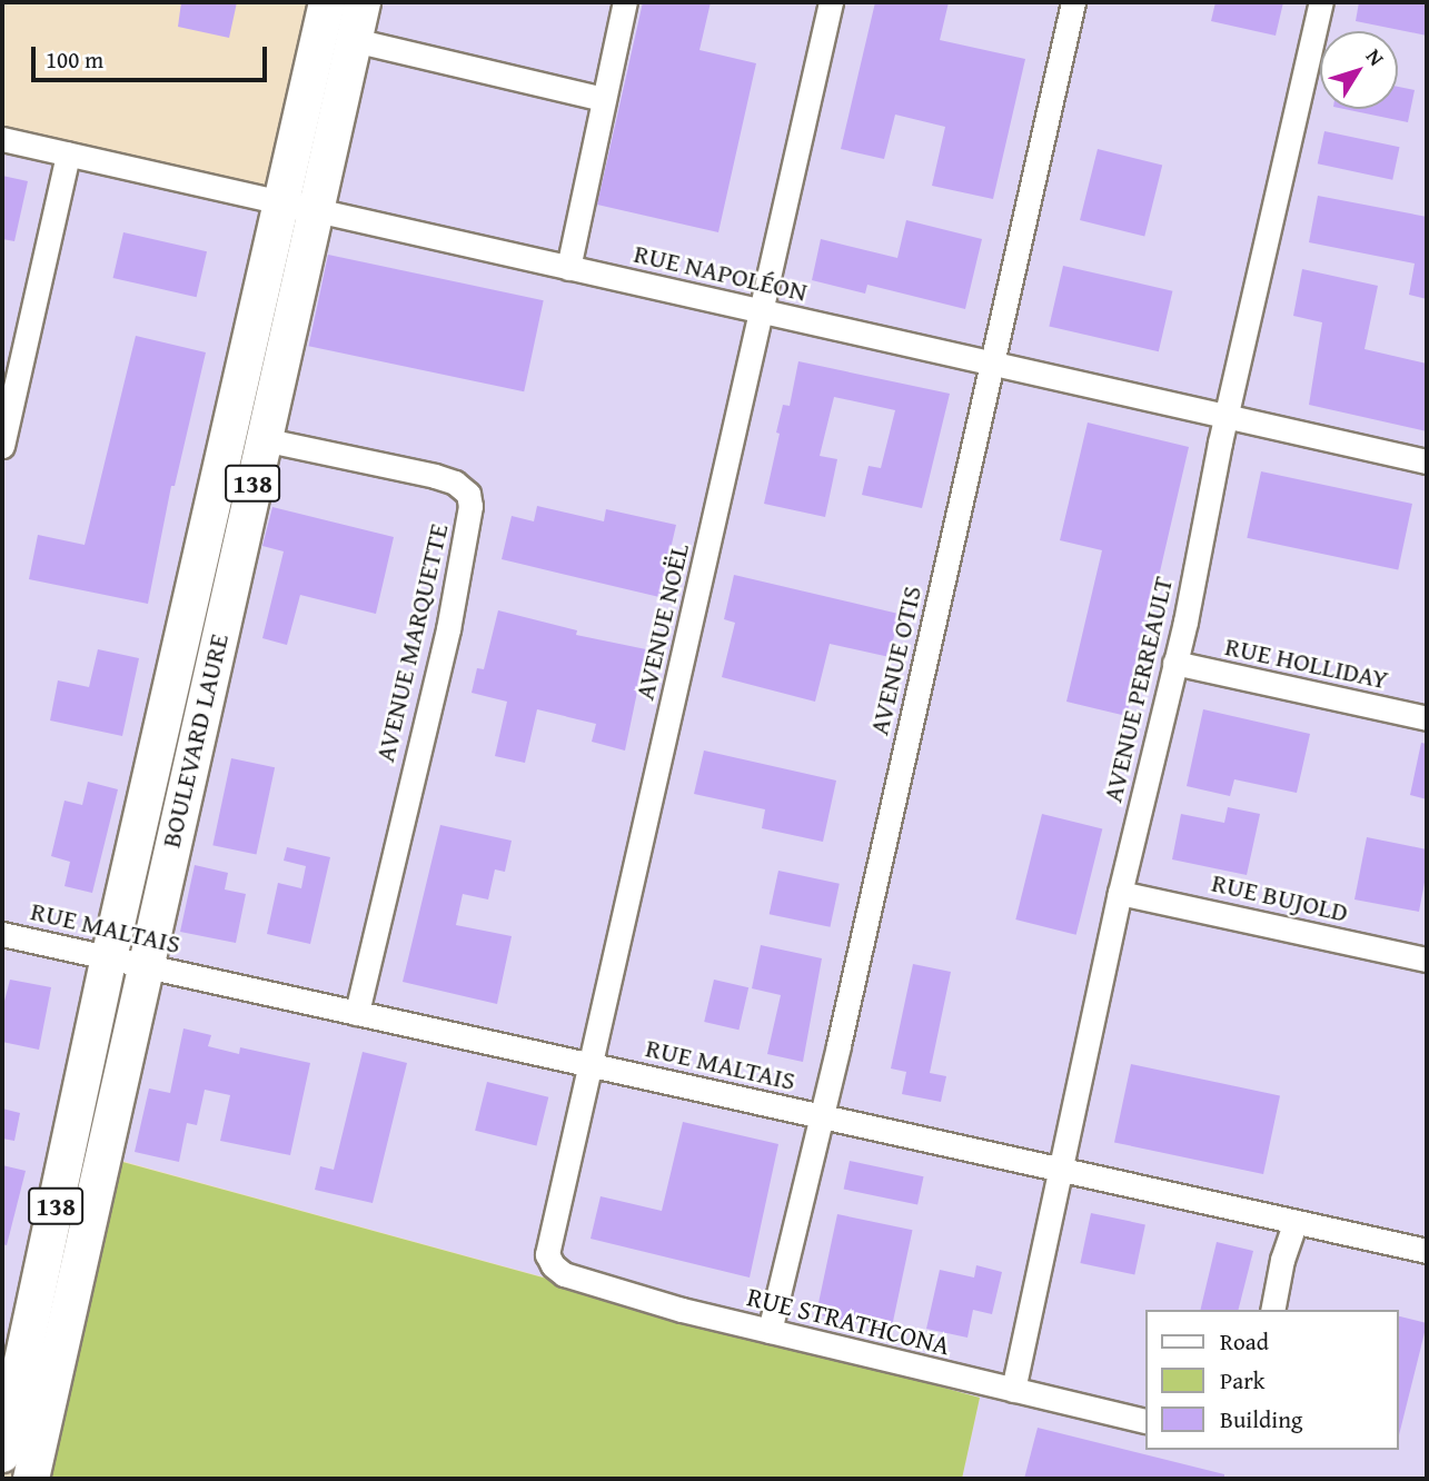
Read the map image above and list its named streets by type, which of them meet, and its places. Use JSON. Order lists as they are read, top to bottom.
{
  "streets": {
    "highway": ["138", "BOULEVARD LAURE"],
    "street": [
      "RUE NAPOLÉON",
      "AVENUE NOËL",
      "AVENUE MARQUETTE",
      "AVENUE OTIS",
      "RUE HOLLIDAY",
      "AVENUE PERREAULT",
      "RUE BUJOLD",
      "RUE MALTAIS",
      "RUE STRATHCONA"
    ]
  },
  "crossings": [
    ["RUE NAPOLÉON", "AVENUE NOËL"],
    ["RUE NAPOLÉON", "AVENUE OTIS"],
    ["RUE NAPOLÉON", "AVENUE PERREAULT"],
    ["RUE NAPOLÉON", "BOULEVARD LAURE"],
    ["AVENUE NOËL", "RUE MALTAIS"],
    ["AVENUE NOËL", "RUE STRATHCONA"],
    ["AVENUE MARQUETTE", "BOULEVARD LAURE"],
    ["AVENUE MARQUETTE", "RUE MALTAIS"],
    ["AVENUE OTIS", "RUE MALTAIS"],
    ["AVENUE OTIS", "RUE STRATHCONA"],
    ["RUE HOLLIDAY", "AVENUE PERREAULT"],
    ["AVENUE PERREAULT", "RUE BUJOLD"],
    ["AVENUE PERREAULT", "RUE MALTAIS"],
    ["AVENUE PERREAULT", "RUE STRATHCONA"],
    ["BOULEVARD LAURE", "RUE MALTAIS"]
  ],
  "legend": ["Road", "Park", "Building"],
  "scale_bar": "100 m",
  "north": "top right"
}
